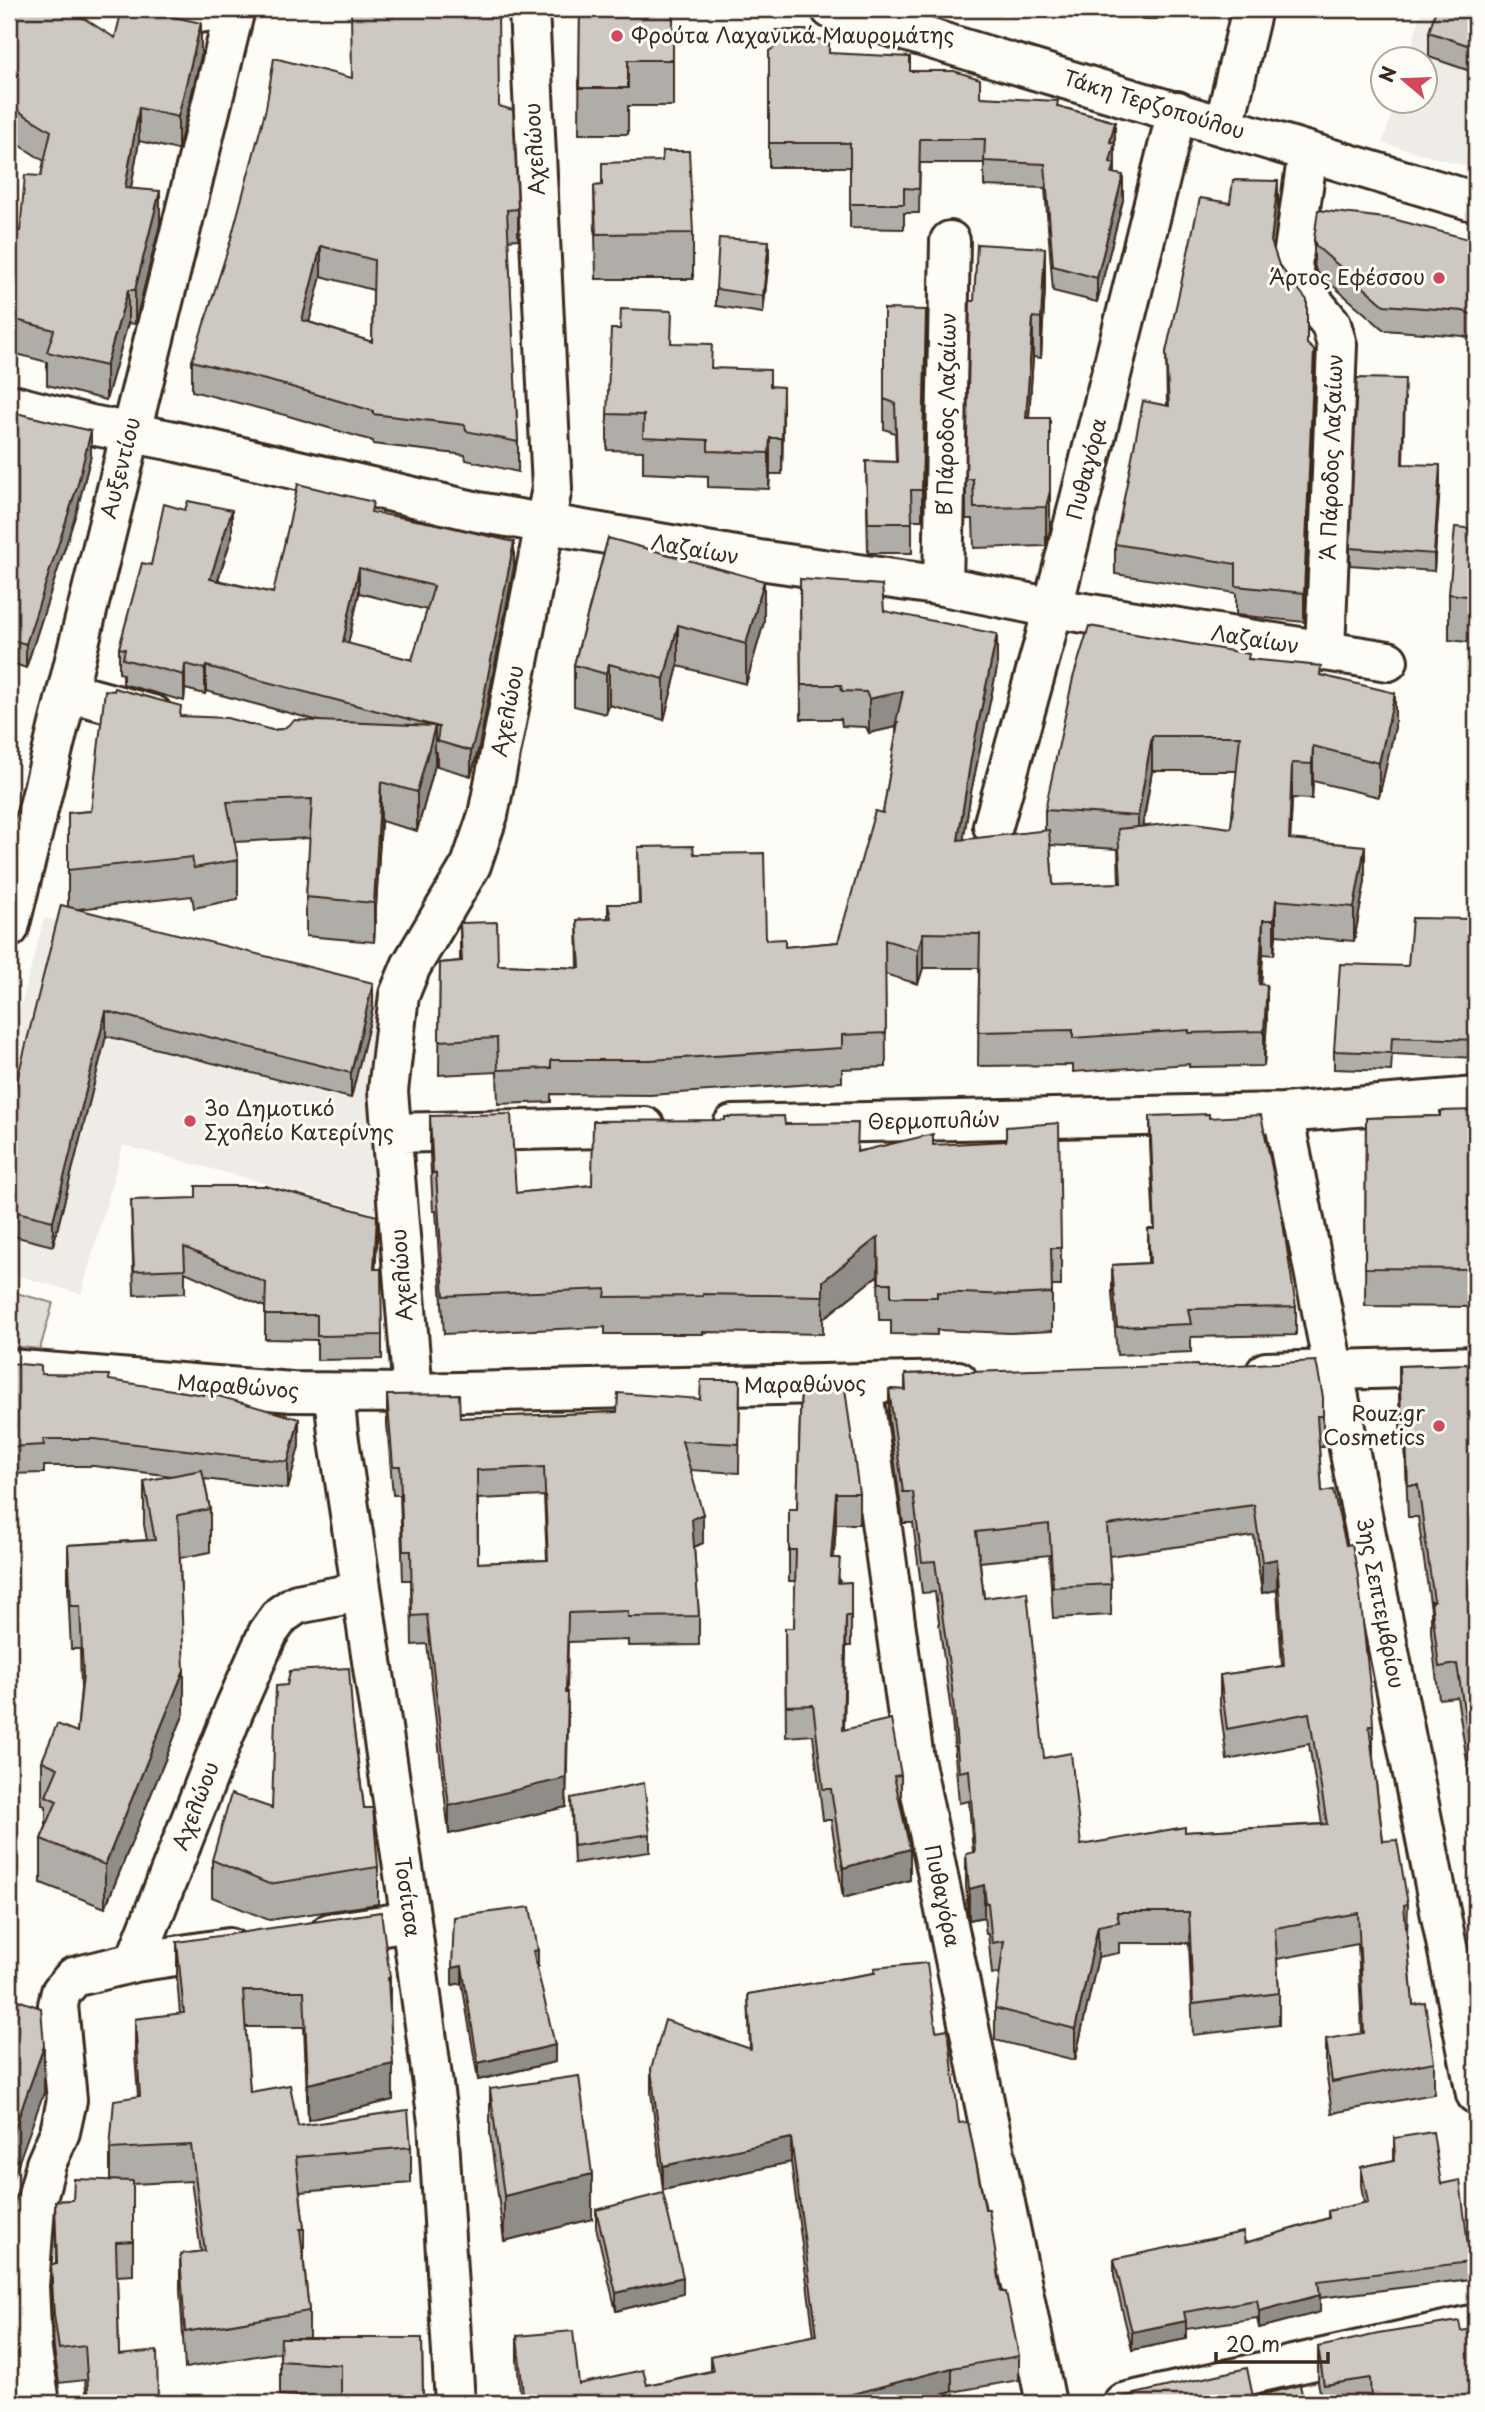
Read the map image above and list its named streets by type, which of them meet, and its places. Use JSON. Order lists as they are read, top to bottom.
{
  "streets": {
    "street": [
      "Τάκη Τερζοπούλου",
      "Αχελώου",
      "Β΄ Πάροδος Λαζαίων",
      "Α΄ Πάροδος Λαζαίων",
      "Αυξεντίου",
      "Πυθαγόρα",
      "Λαζαίων",
      "Θερμοπυλών",
      "Μαραθώνος",
      "3ης Σεπτεμβρίου",
      "Τοσίτσα"
    ]
  },
  "crossings": [
    ["Τάκη Τερζοπούλου", "Α΄ Πάροδος Λαζαίων"],
    ["Τάκη Τερζοπούλου", "Πυθαγόρα"],
    ["Αχελώου", "Λαζαίων"],
    ["Αχελώου", "Θερμοπυλών"],
    ["Αχελώου", "Μαραθώνος"],
    ["Αχελώου", "Τοσίτσα"],
    ["Β΄ Πάροδος Λαζαίων", "Λαζαίων"],
    ["Α΄ Πάροδος Λαζαίων", "Λαζαίων"],
    ["Αυξεντίου", "Λαζαίων"],
    ["Πυθαγόρα", "Λαζαίων"],
    ["Πυθαγόρα", "Μαραθώνος"],
    ["Θερμοπυλών", "3ης Σεπτεμβρίου"],
    ["Μαραθώνος", "Τοσίτσα"]
  ],
  "places": [
    "Φρούτα Λαχανικά Μαυρομάτης",
    "Άρτος Εφέσσου",
    "3ο Δημοτικό Σχολείο Κατερίνης",
    "Rouz.gr Cosmetics"
  ],
  "scale_bar": "20 m",
  "north": "left"
}
